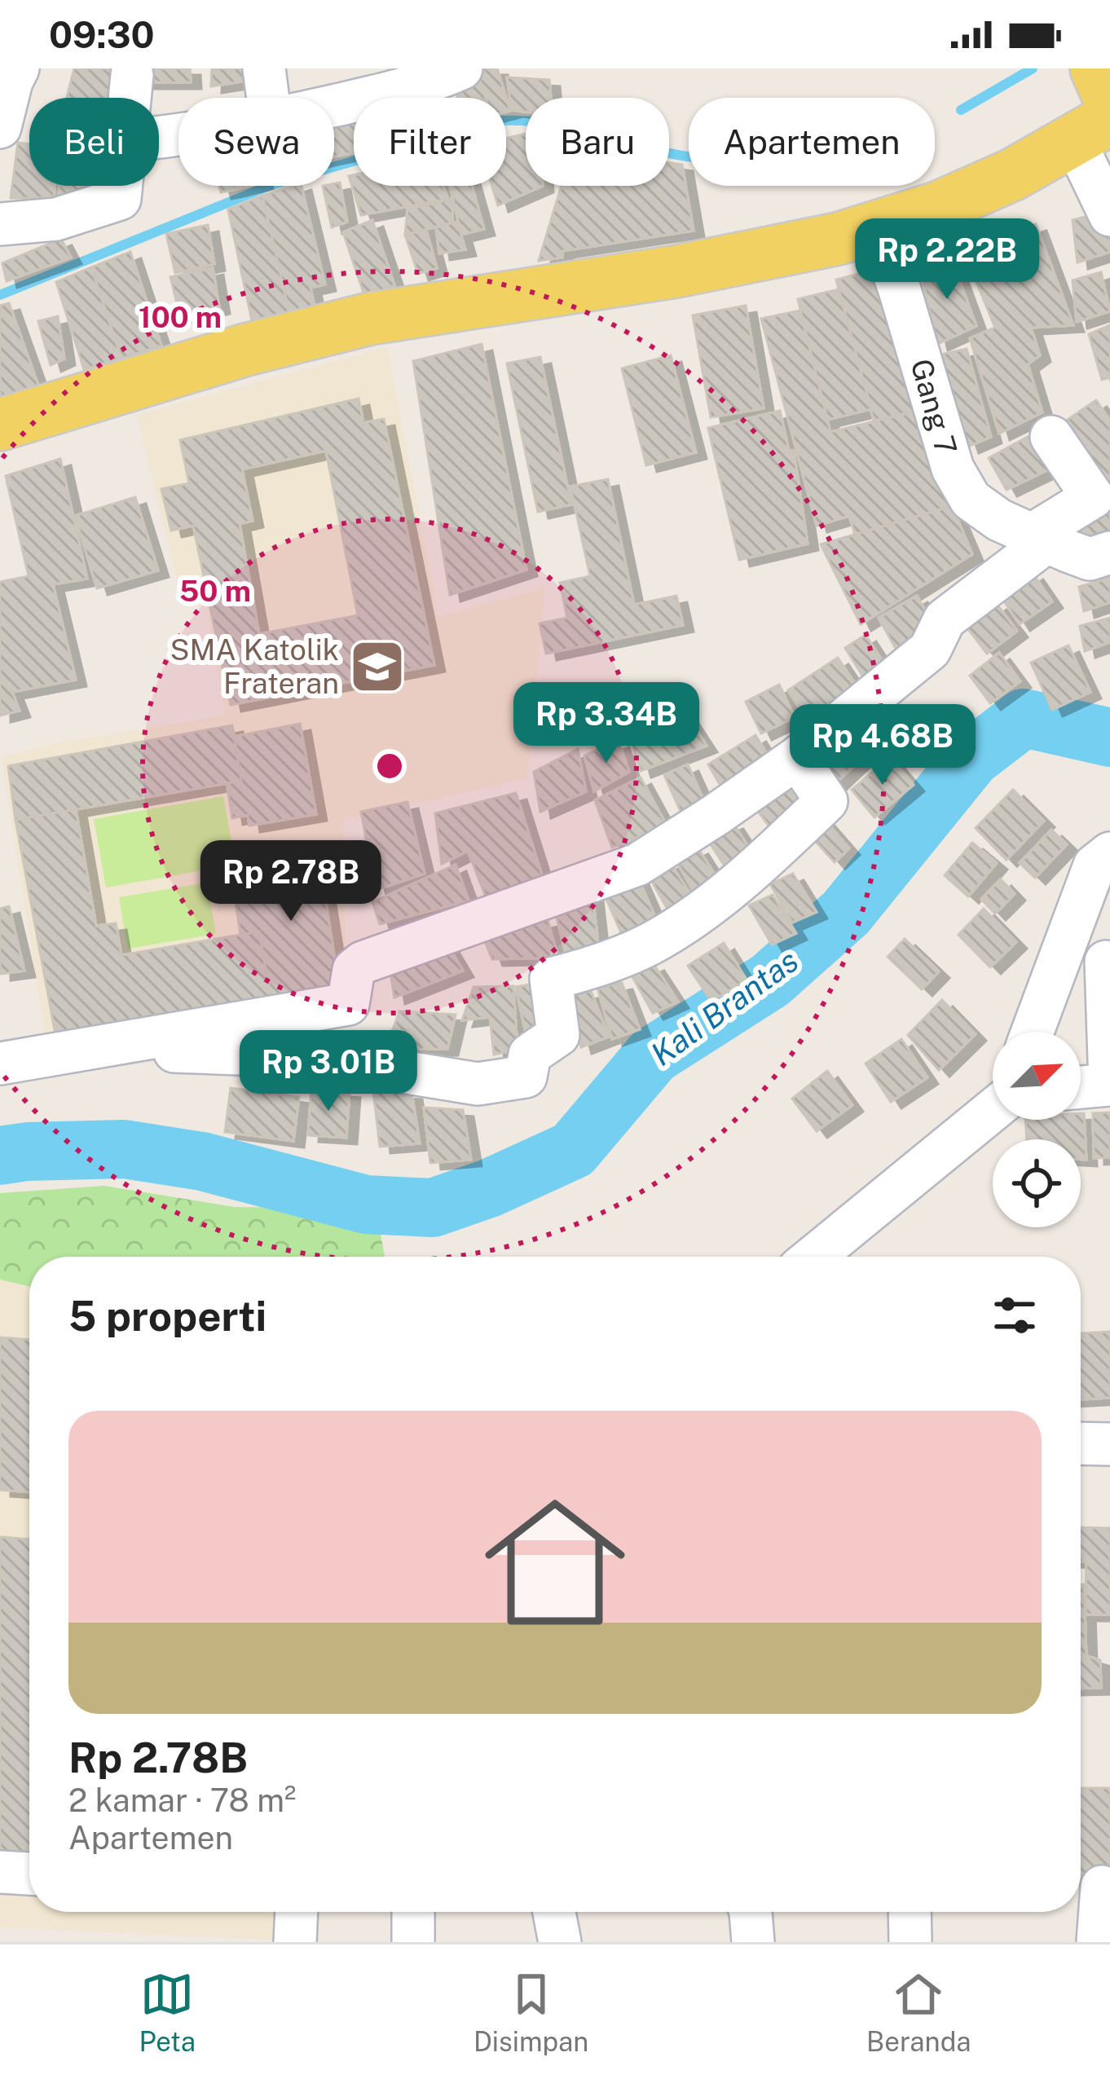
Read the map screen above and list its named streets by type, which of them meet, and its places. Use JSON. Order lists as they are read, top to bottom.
{
  "streets": {
    "street": ["Gang 7"]
  },
  "water": ["Kali Brantas"],
  "places": {
    "school or university": ["SMA Katolik Frateran"]
  },
  "north": "top right",
  "page": {
    "status": "09:30",
    "chip": [
      "Beli",
      "Sewa",
      "Filter",
      "Baru",
      "Apartemen"
    ],
    "price": [
      "Rp 2.22B",
      "Rp 3.34B",
      "Rp 4.68B",
      "Rp 2.78B",
      "Rp 3.01B"
    ],
    "heading": "5 properti",
    "list": [
      {
        "name": "Rp 2.78B",
        "note": "2 kamar · 78 m² · Apartemen"
      }
    ],
    "tabs": ["Peta", "Disimpan", "Beranda"]
  },
  "rings": ["100 m", "50 m"]
}
